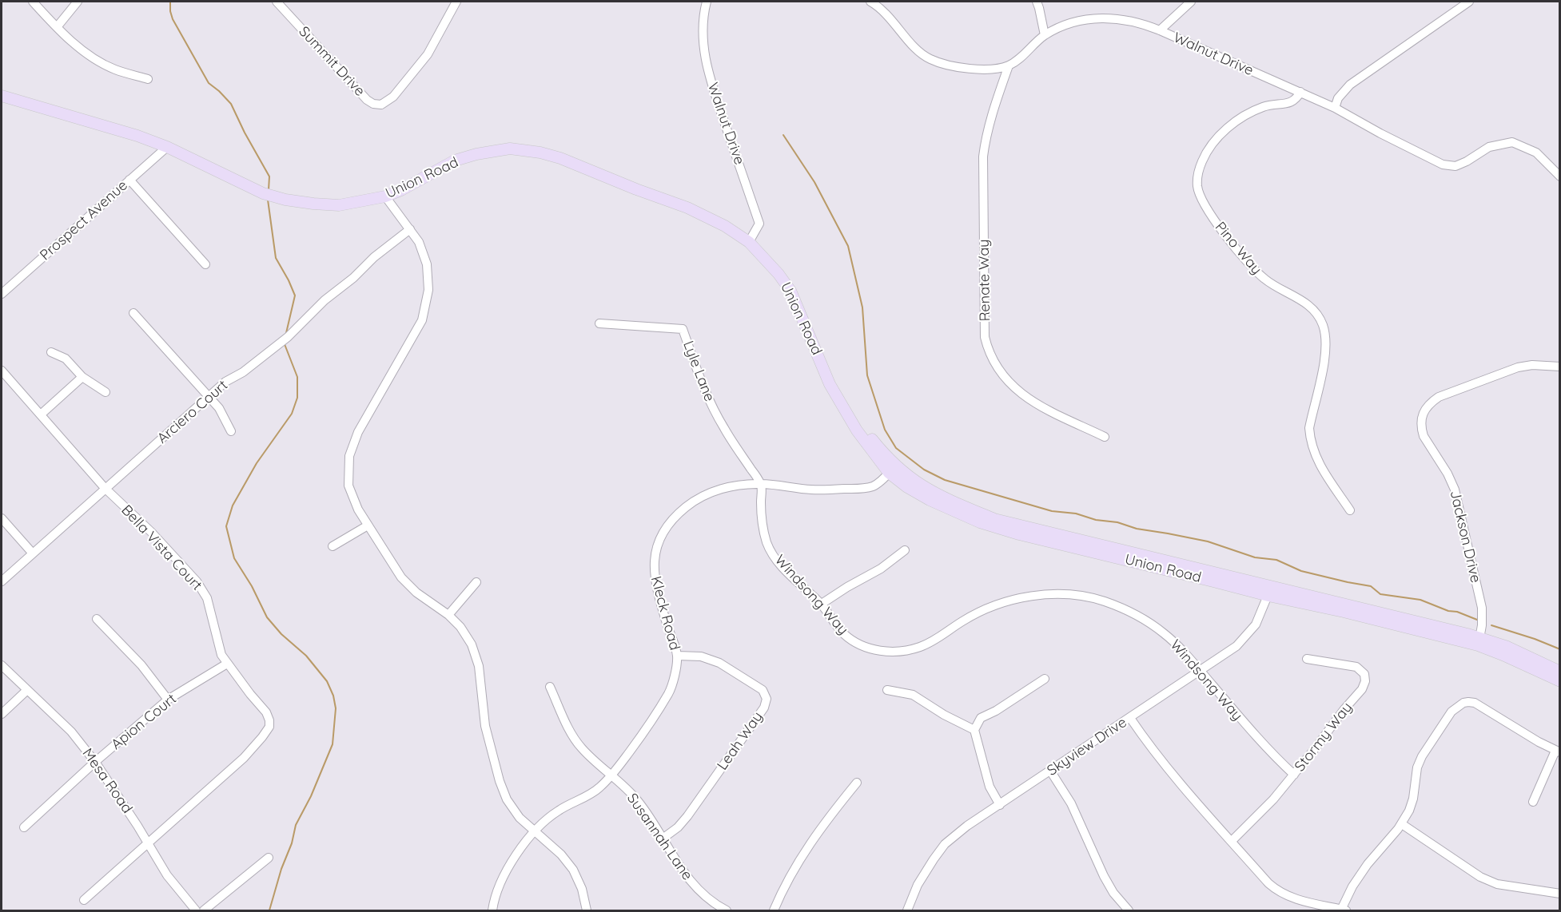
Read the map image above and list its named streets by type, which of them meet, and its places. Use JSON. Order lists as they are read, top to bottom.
{
  "streets": {
    "main road": ["Union Road"],
    "street": [
      "Walnut Drive",
      "Summit Drive",
      "Prospect Avenue",
      "Pino Way",
      "Renate Way",
      "Lyle Lane",
      "Arciero Court",
      "Jackson Drive",
      "Bella Vista Court",
      "Windsong Way",
      "Kleck Road",
      "Apion Court",
      "Stormy Way",
      "Leah Way",
      "Skyview Drive",
      "Mesa Road",
      "Susannah Lane"
    ]
  },
  "crossings": [
    ["Walnut Drive", "Union Road"],
    ["Walnut Drive", "Pino Way"],
    ["Walnut Drive", "Renate Way"],
    ["Union Road", "Prospect Avenue"],
    ["Union Road", "Jackson Drive"],
    ["Union Road", "Kleck Road"],
    ["Union Road", "Skyview Drive"],
    ["Lyle Lane", "Windsong Way"],
    ["Lyle Lane", "Kleck Road"],
    ["Arciero Court", "Bella Vista Court"],
    ["Bella Vista Court", "Apion Court"],
    ["Bella Vista Court", "Mesa Road"],
    ["Windsong Way", "Kleck Road"],
    ["Windsong Way", "Stormy Way"],
    ["Windsong Way", "Skyview Drive"],
    ["Kleck Road", "Leah Way"],
    ["Kleck Road", "Susannah Lane"],
    ["Apion Court", "Mesa Road"],
    ["Leah Way", "Susannah Lane"]
  ]
}
